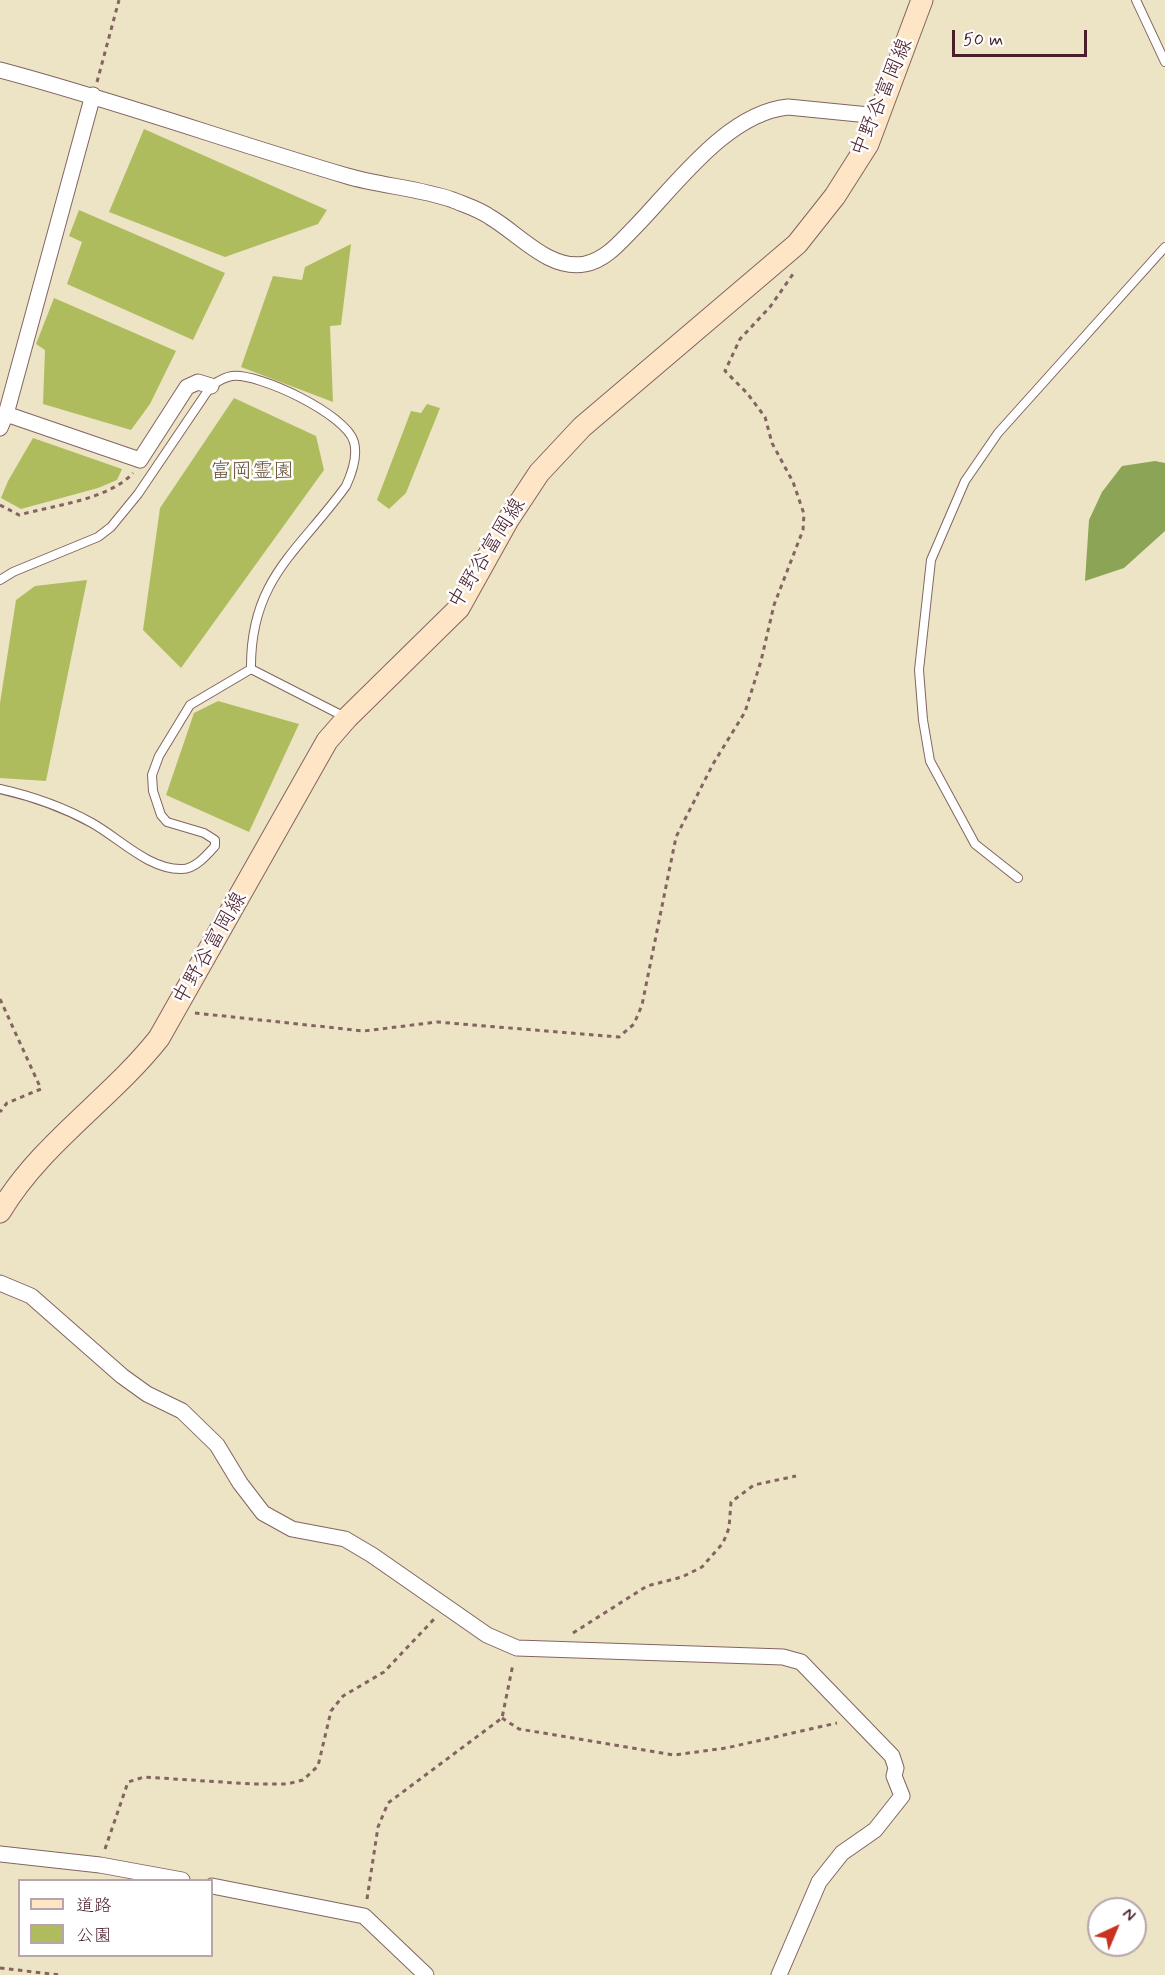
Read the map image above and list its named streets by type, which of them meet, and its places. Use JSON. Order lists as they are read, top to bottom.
{
  "streets": {
    "main road": ["中野谷富岡線"]
  },
  "parks": ["富岡霊園"],
  "legend": ["道路", "公園"],
  "scale_bar": "50 m",
  "north": "top right"
}
